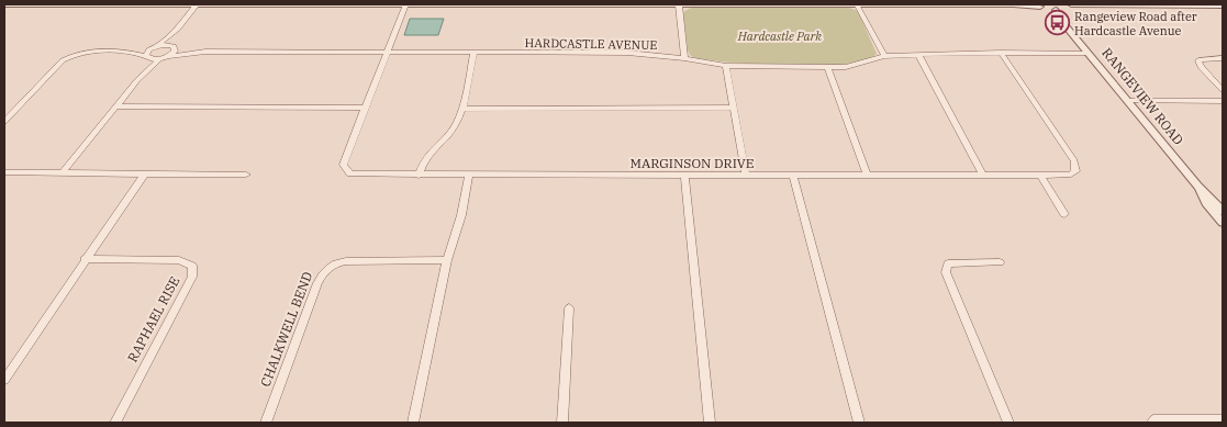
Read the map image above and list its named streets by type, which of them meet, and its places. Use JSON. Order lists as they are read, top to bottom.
{
  "streets": {
    "street": [
      "HARDCASTLE AVENUE",
      "RANGEVIEW ROAD",
      "MARGINSON DRIVE",
      "RAPHAEL RISE",
      "CHALKWELL BEND"
    ]
  },
  "crossings": [
    ["HARDCASTLE AVENUE", "RANGEVIEW ROAD"],
    ["HARDCASTLE AVENUE", "MARGINSON DRIVE"]
  ],
  "parks": ["Hardcastle Park"],
  "places": {
    "bus stop": ["Rangeview Road after Hardcastle Avenue"]
  }
}
